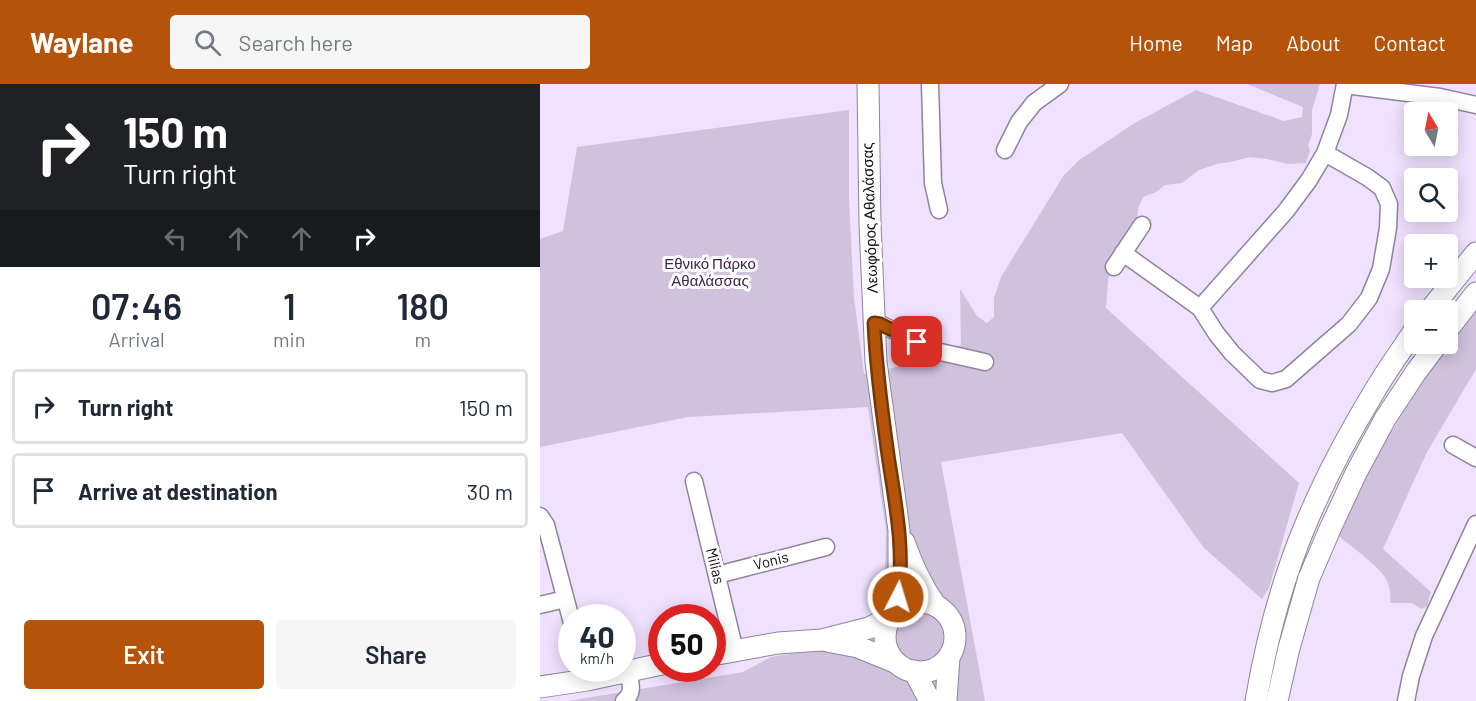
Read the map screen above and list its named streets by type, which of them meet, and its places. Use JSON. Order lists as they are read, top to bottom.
{
  "streets": {
    "main road": ["Λεωφόρος Αθαλάσσας"],
    "street": ["Vonis", "Milias"]
  },
  "crossings": [
    ["Vonis", "Milias"]
  ],
  "parks": ["Εθνικό Πάρκο Αθαλάσσας"],
  "north": "top",
  "page": {
    "header": "Waylane",
    "search": "Search here",
    "nav": [
      "Home",
      "Map",
      "About",
      "Contact"
    ],
    "turn": ["150 m", "Turn right"],
    "map_buttons": ["+", "−"],
    "eta": [
      "07:46",
      "Arrival",
      "1",
      "min",
      "180",
      "m"
    ],
    "list": [
      {
        "name": "Turn right",
        "value": "150 m"
      },
      {
        "name": "Arrive at destination",
        "value": "30 m"
      }
    ],
    "speed": "40 km/h",
    "limit": "50",
    "buttons": ["Exit", "Share"]
  }
}
